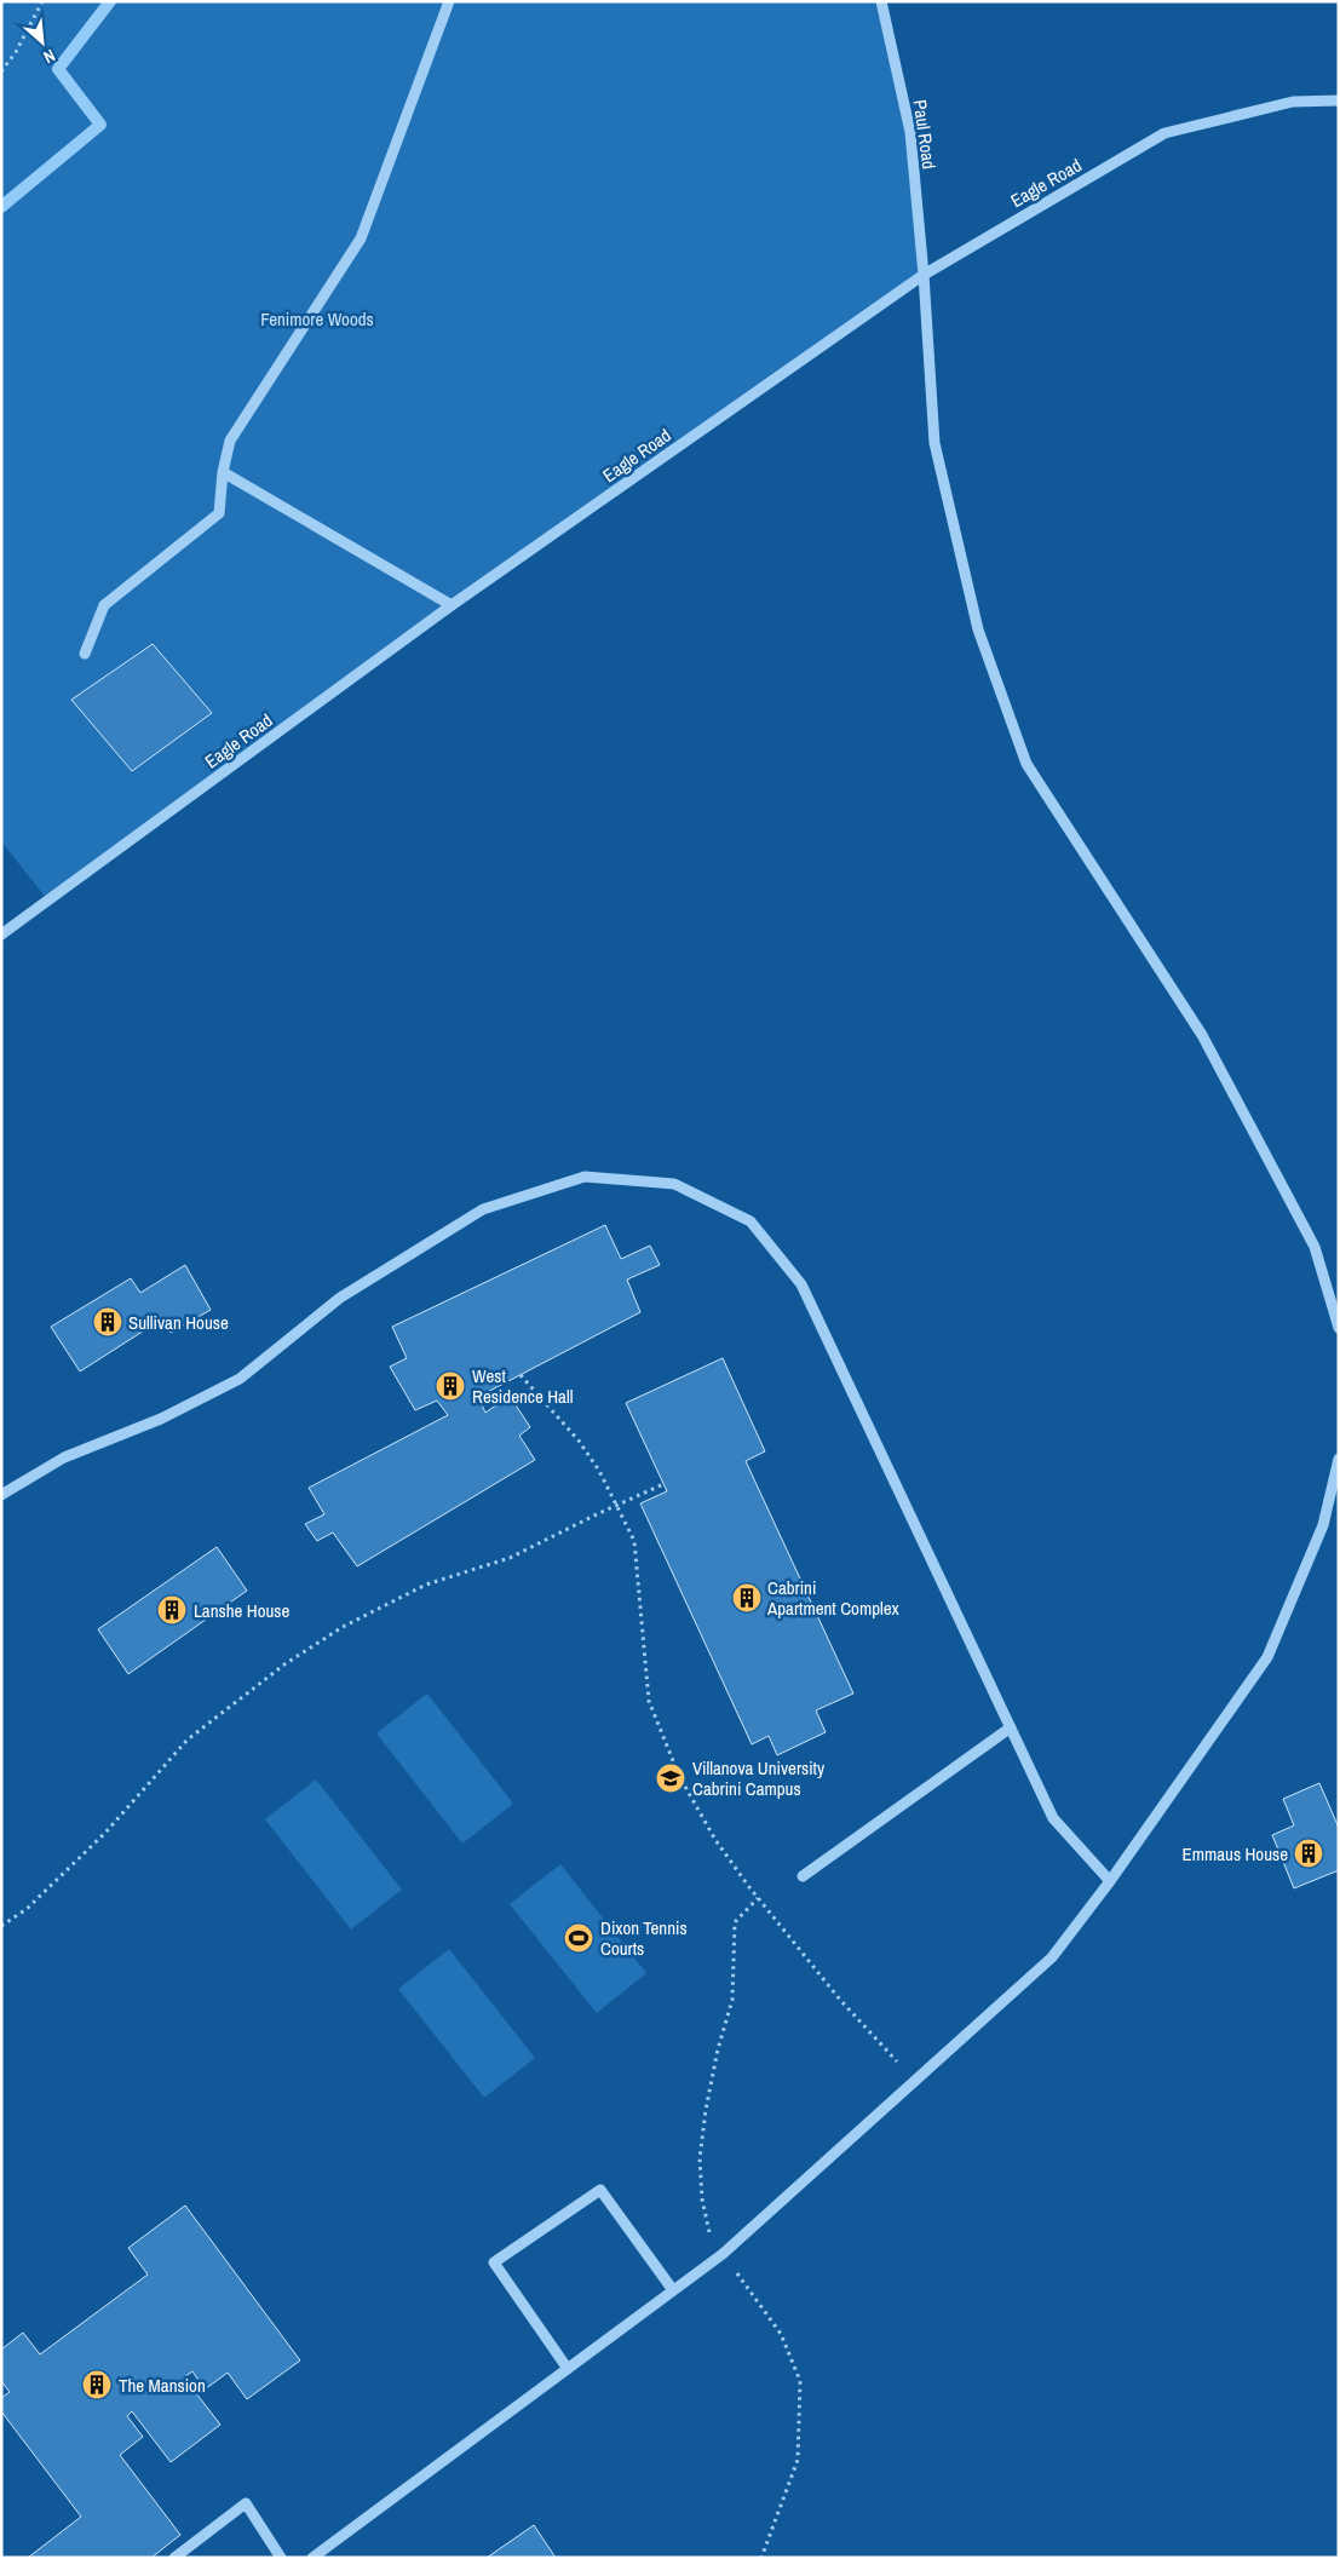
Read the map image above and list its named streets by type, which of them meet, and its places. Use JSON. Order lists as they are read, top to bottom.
{
  "streets": {
    "street": ["Paul Road", "Eagle Road"]
  },
  "crossings": [
    ["Paul Road", "Eagle Road"]
  ],
  "parks": ["Fenimore Woods"],
  "places": {
    "building": [
      "Sullivan House",
      "West Residence Hall",
      "Cabrini Apartment Complex",
      "Lanshe House",
      "Emmaus House",
      "The Mansion"
    ],
    "school or university": ["Villanova University Cabrini Campus"],
    "sports": ["Dixon Tennis Courts"]
  },
  "north": "bottom right"
}
